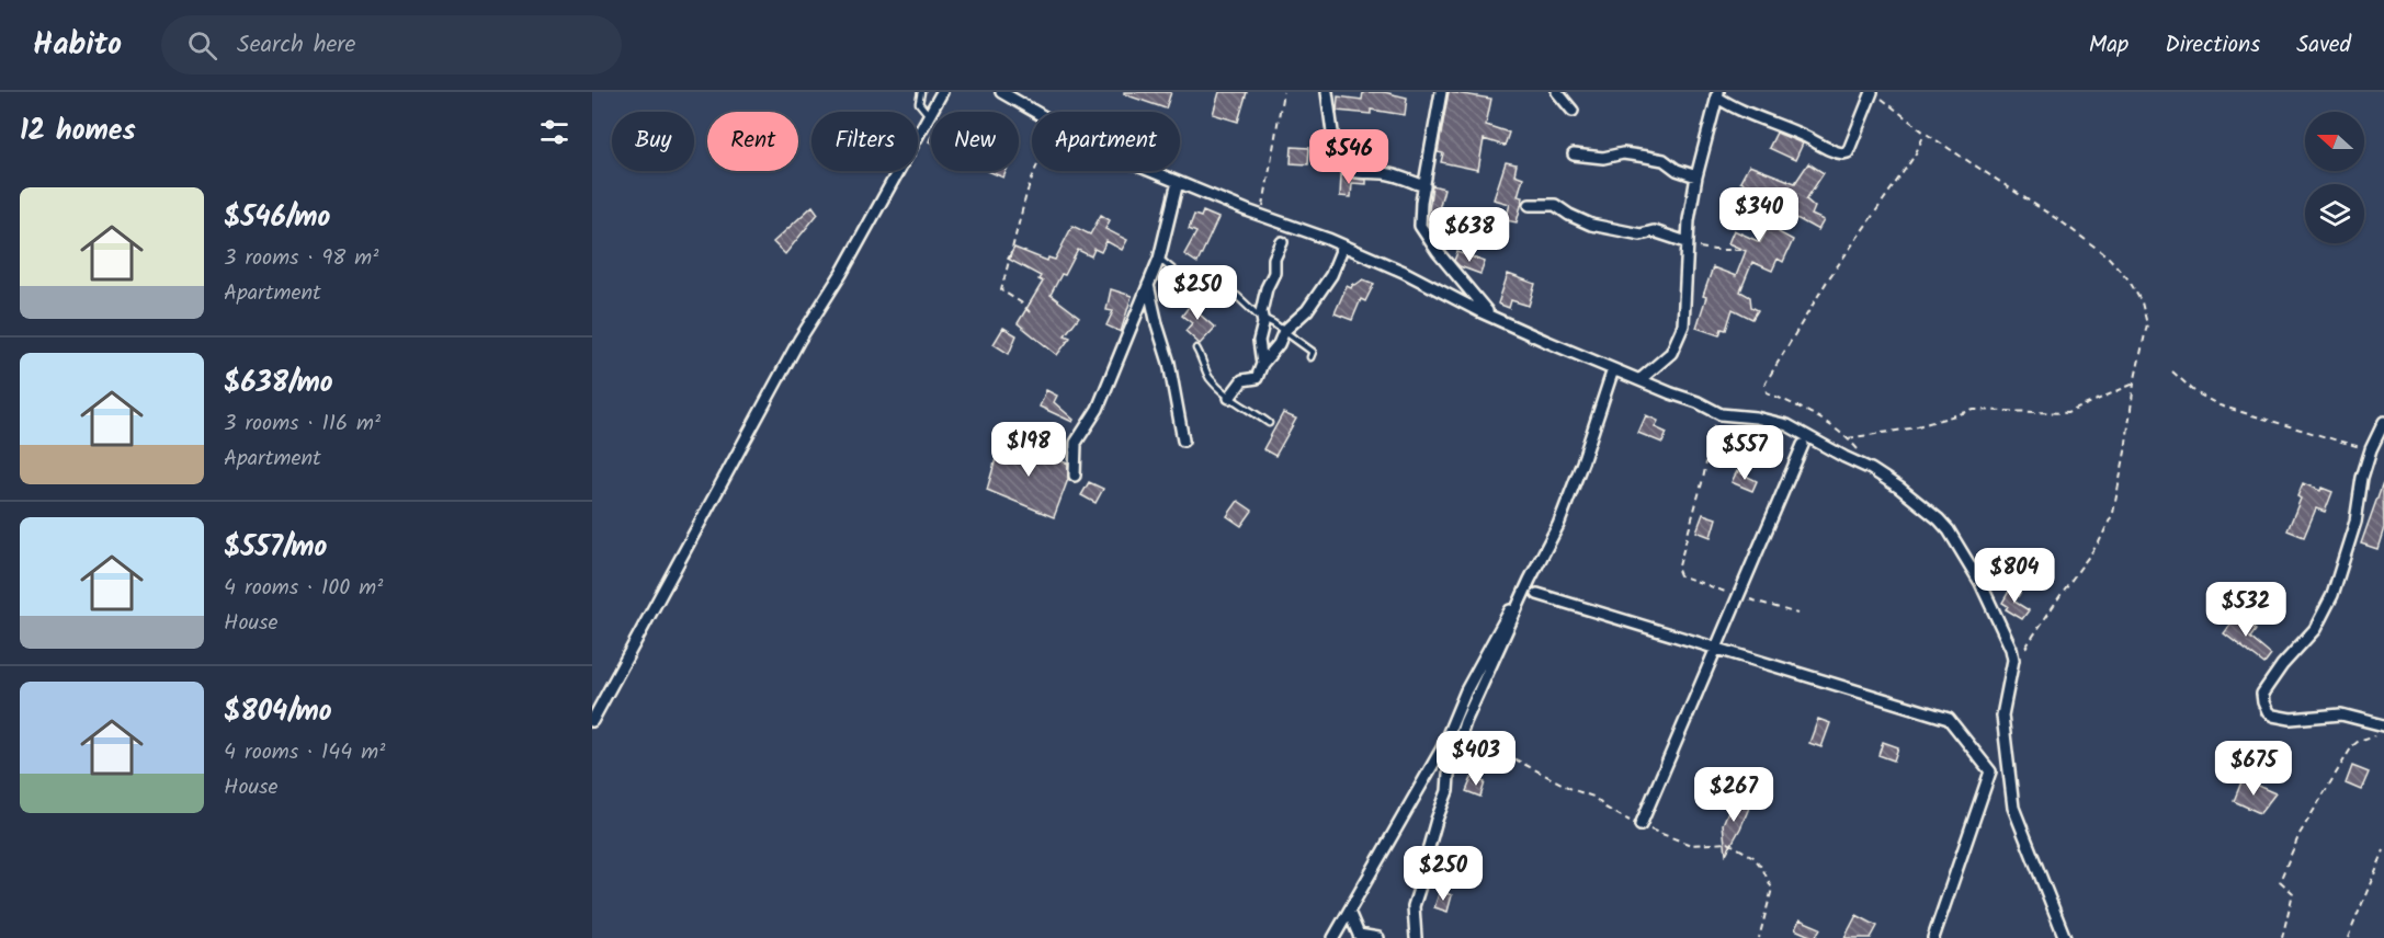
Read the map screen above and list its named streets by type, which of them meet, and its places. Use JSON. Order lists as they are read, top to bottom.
{
  "north": "left",
  "page": {
    "header": "Habito",
    "search": "Search here",
    "nav": ["Map", "Directions", "Saved"],
    "heading": "12 homes",
    "chip": [
      "Buy",
      "Rent",
      "Filters",
      "New",
      "Apartment"
    ],
    "price": [
      "$546",
      "$340",
      "$638",
      "$250",
      "$198",
      "$557",
      "$804",
      "$532",
      "$403",
      "$675",
      "$267",
      "$250"
    ],
    "list": [
      {
        "name": "$546/mo",
        "note": "3 rooms · 98 m² · Apartment"
      },
      {
        "name": "$638/mo",
        "note": "3 rooms · 116 m² · Apartment"
      },
      {
        "name": "$557/mo",
        "note": "4 rooms · 100 m² · House"
      },
      {
        "name": "$804/mo",
        "note": "4 rooms · 144 m² · House"
      }
    ]
  }
}
